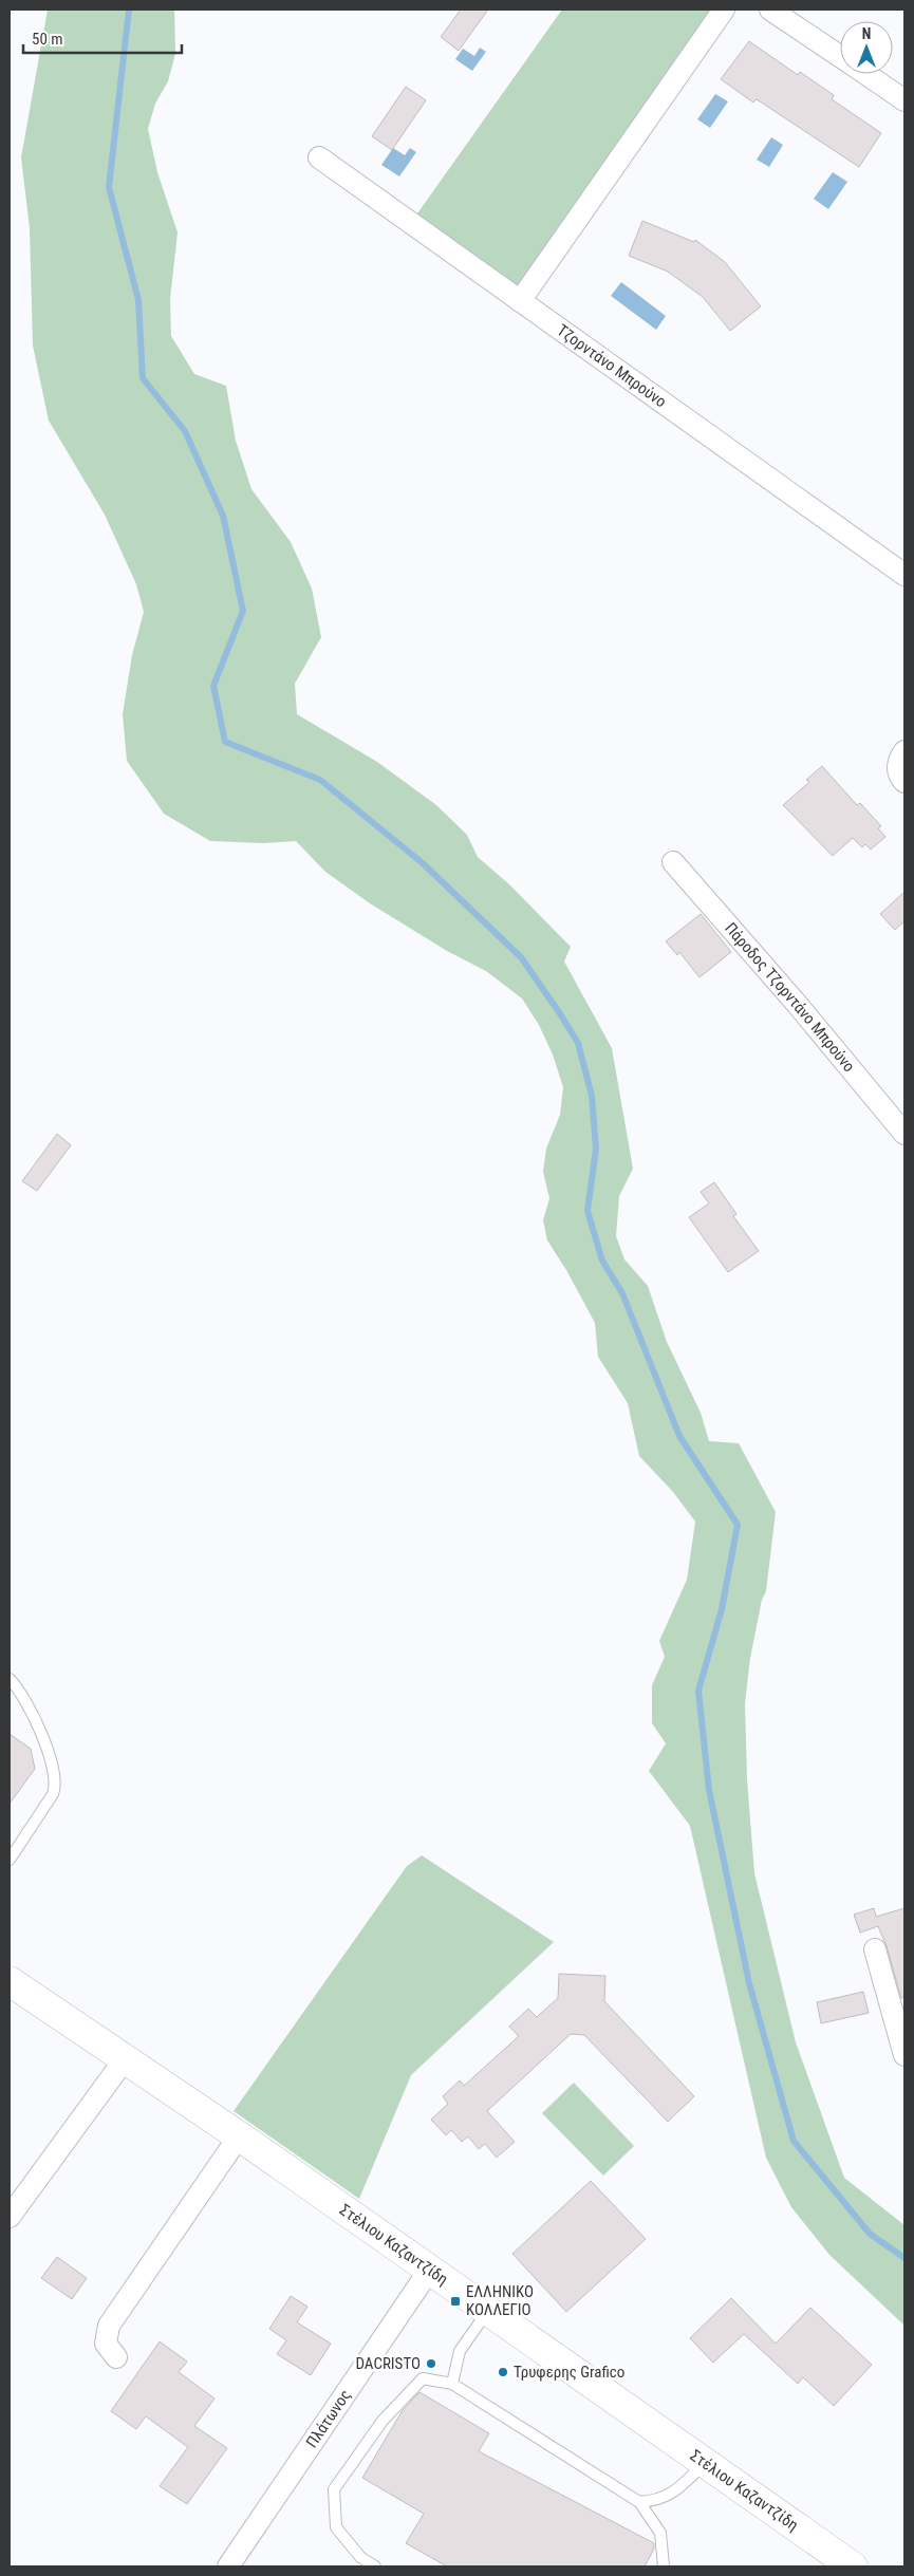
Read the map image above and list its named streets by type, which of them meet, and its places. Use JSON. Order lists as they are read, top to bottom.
{
  "streets": {
    "main road": ["Στέλιου Καζαντζίδη"],
    "street": ["Τζορντάνο Μπρούνο", "Πάροδος Τζορντάνο Μπρούνο", "Πλάτωνος"]
  },
  "crossings": [
    ["Στέλιου Καζαντζίδη", "Πλάτωνος"]
  ],
  "places": {
    "transit": ["ΕΛΛΗΝΙΚΟ ΚΟΛΛΕΓΙΟ"],
    "other": ["DACRISTO", "Τρυφερης Grafico"]
  },
  "scale_bar": "50 m",
  "north": "top"
}
